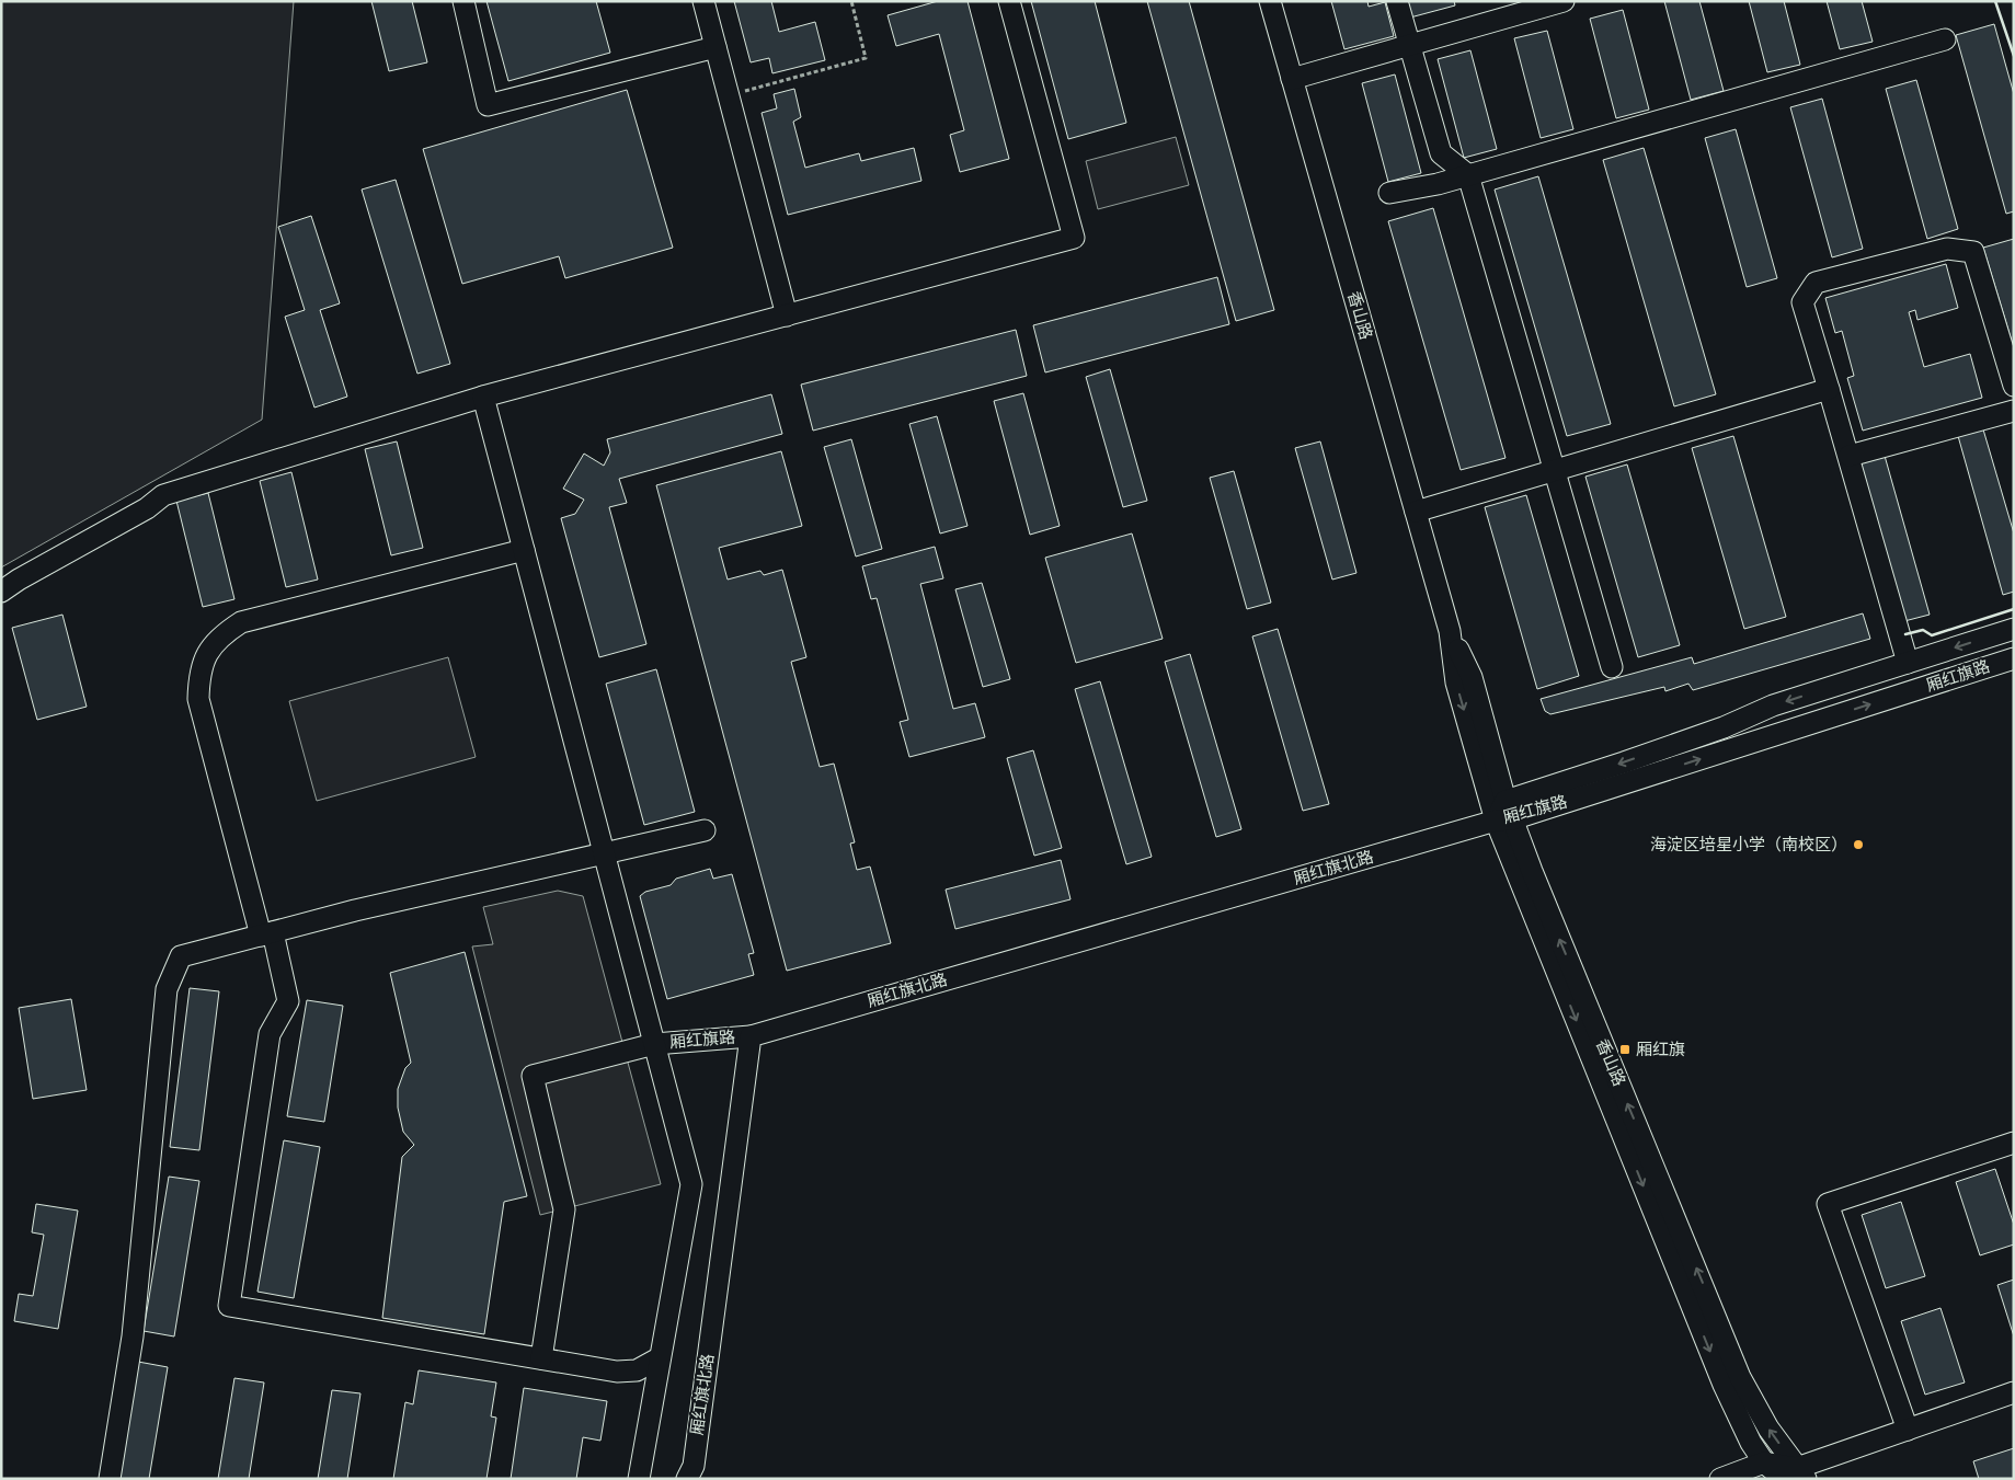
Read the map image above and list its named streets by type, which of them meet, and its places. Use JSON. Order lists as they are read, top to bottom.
{
  "streets": {
    "street": ["香山路", "厢红旗路", "厢红旗北路"]
  },
  "crossings": [
    ["香山路", "厢红旗路"],
    ["香山路", "厢红旗北路"],
    ["厢红旗路", "厢红旗北路"]
  ],
  "places": {
    "other": ["海淀区培星小学（南校区）"],
    "transit": ["厢红旗"]
  }
}
